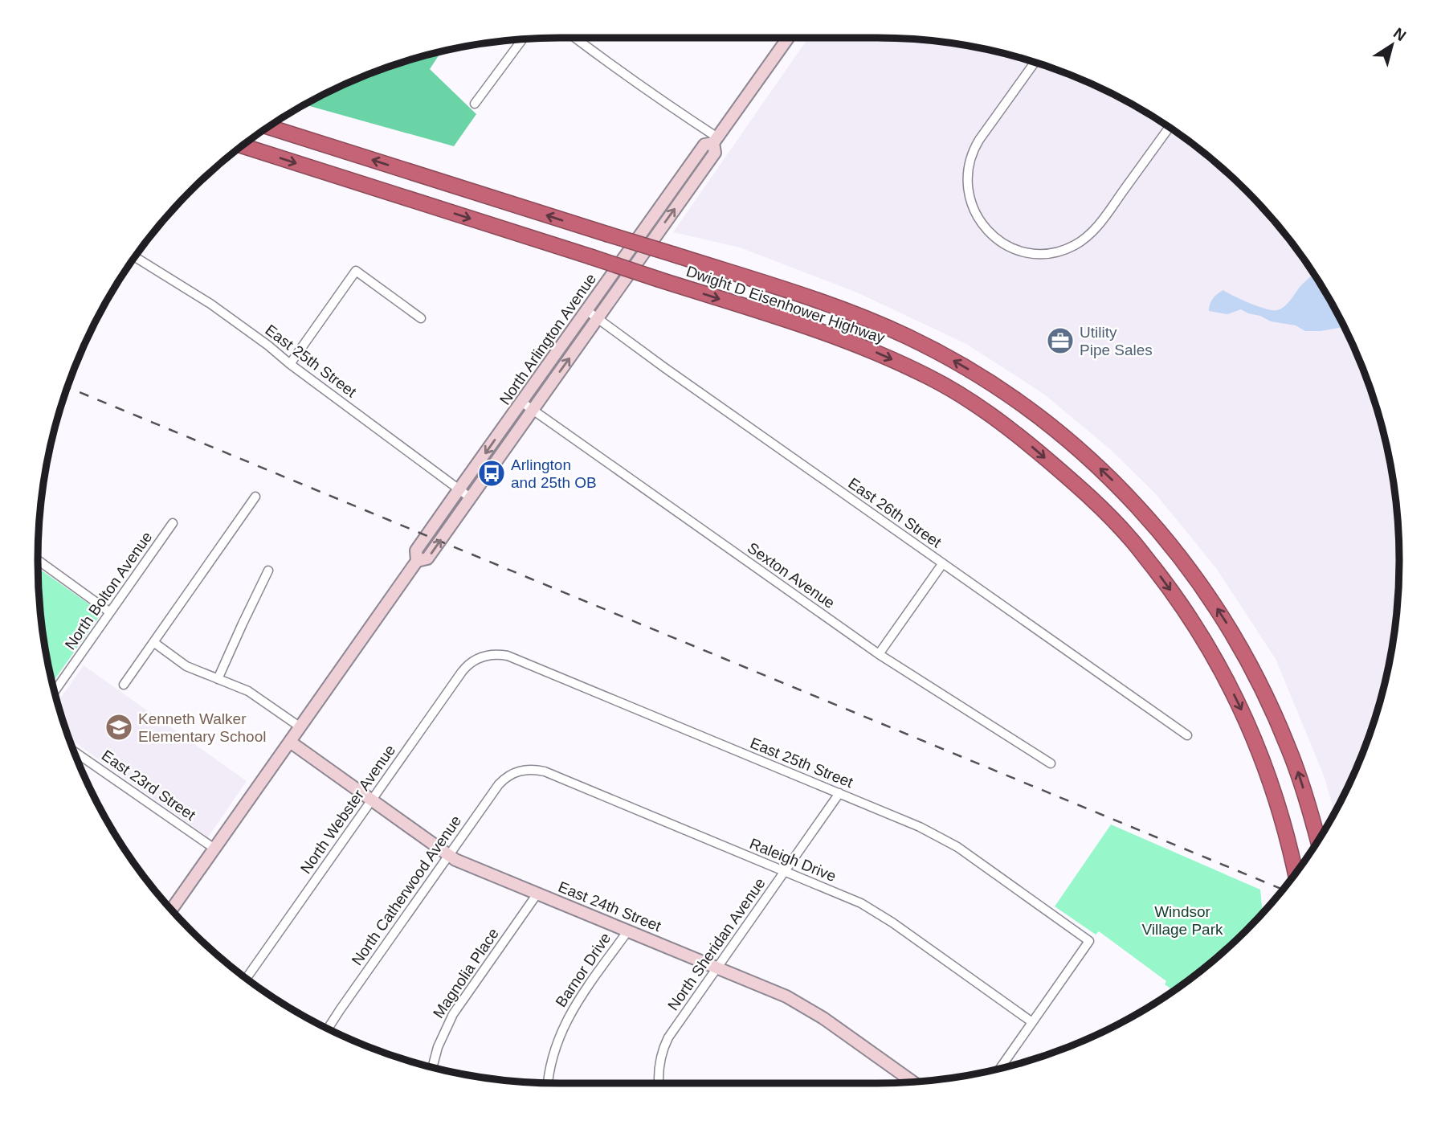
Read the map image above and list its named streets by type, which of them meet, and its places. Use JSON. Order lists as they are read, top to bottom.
{
  "streets": {
    "highway": ["Dwight D Eisenhower Highway"],
    "main road": ["North Arlington Avenue", "East 24th Street"],
    "street": [
      "East 25th Street",
      "East 26th Street",
      "Sexton Avenue",
      "North Bolton Avenue",
      "East 23rd Street",
      "North Webster Avenue",
      "Raleigh Drive",
      "North Catherwood Avenue",
      "North Sheridan Avenue",
      "Barnor Drive",
      "Magnolia Place"
    ]
  },
  "crossings": [
    ["North Arlington Avenue", "East 25th Street"],
    ["North Arlington Avenue", "East 26th Street"],
    ["North Arlington Avenue", "Sexton Avenue"],
    ["North Arlington Avenue", "East 23rd Street"],
    ["North Arlington Avenue", "East 24th Street"],
    ["East 25th Street", "North Webster Avenue"],
    ["East 25th Street", "Raleigh Drive"],
    ["East 25th Street", "North Sheridan Avenue"],
    ["North Webster Avenue", "East 24th Street"],
    ["Raleigh Drive", "North Catherwood Avenue"],
    ["Raleigh Drive", "North Sheridan Avenue"],
    ["North Catherwood Avenue", "East 24th Street"],
    ["East 24th Street", "North Sheridan Avenue"],
    ["East 24th Street", "Barnor Drive"],
    ["East 24th Street", "Magnolia Place"]
  ],
  "parks": ["Windsor Village Park"],
  "places": {
    "office": ["Utility Pipe Sales"],
    "bus stop": ["Arlington and 25th OB"],
    "school or university": ["Kenneth Walker Elementary School"]
  },
  "north": "top right"
}
